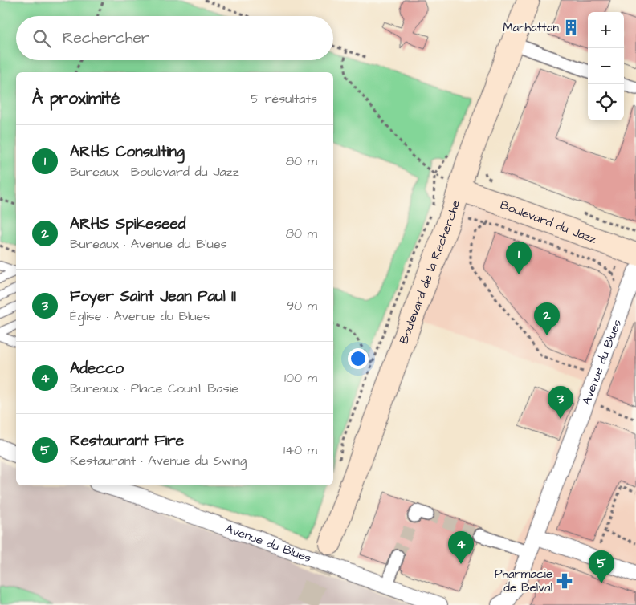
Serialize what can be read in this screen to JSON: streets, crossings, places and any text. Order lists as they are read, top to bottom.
{
  "streets": {
    "main road": ["Boulevard du Jazz", "Boulevard de la Recherche"],
    "street": ["Avenue du Blues"]
  },
  "crossings": [
    ["Boulevard du Jazz", "Boulevard de la Recherche"]
  ],
  "places": {
    "building": ["Manhattan"],
    "pharmacy": ["Pharmacie de Belval"]
  },
  "page": {
    "map_buttons": ["+", "−"],
    "search": "Rechercher",
    "heading": ["À proximité", "5 résultats"],
    "list": [
      {
        "mark": "1",
        "name": "ARHS Consulting",
        "note": "Bureaux · Boulevard du Jazz",
        "value": "80 m"
      },
      {
        "mark": "2",
        "name": "ARHS Spikeseed",
        "note": "Bureaux · Avenue du Blues",
        "value": "80 m"
      },
      {
        "mark": "3",
        "name": "Foyer Saint Jean Paul II",
        "note": "Église · Avenue du Blues",
        "value": "90 m"
      },
      {
        "mark": "4",
        "name": "Adecco",
        "note": "Bureaux · Place Count Basie",
        "value": "100 m"
      },
      {
        "mark": "5",
        "name": "Restaurant Fire",
        "note": "Restaurant · Avenue du Swing",
        "value": "140 m"
      }
    ],
    "pins": [
      "1",
      "2",
      "3",
      "4",
      "5"
    ]
  }
}
